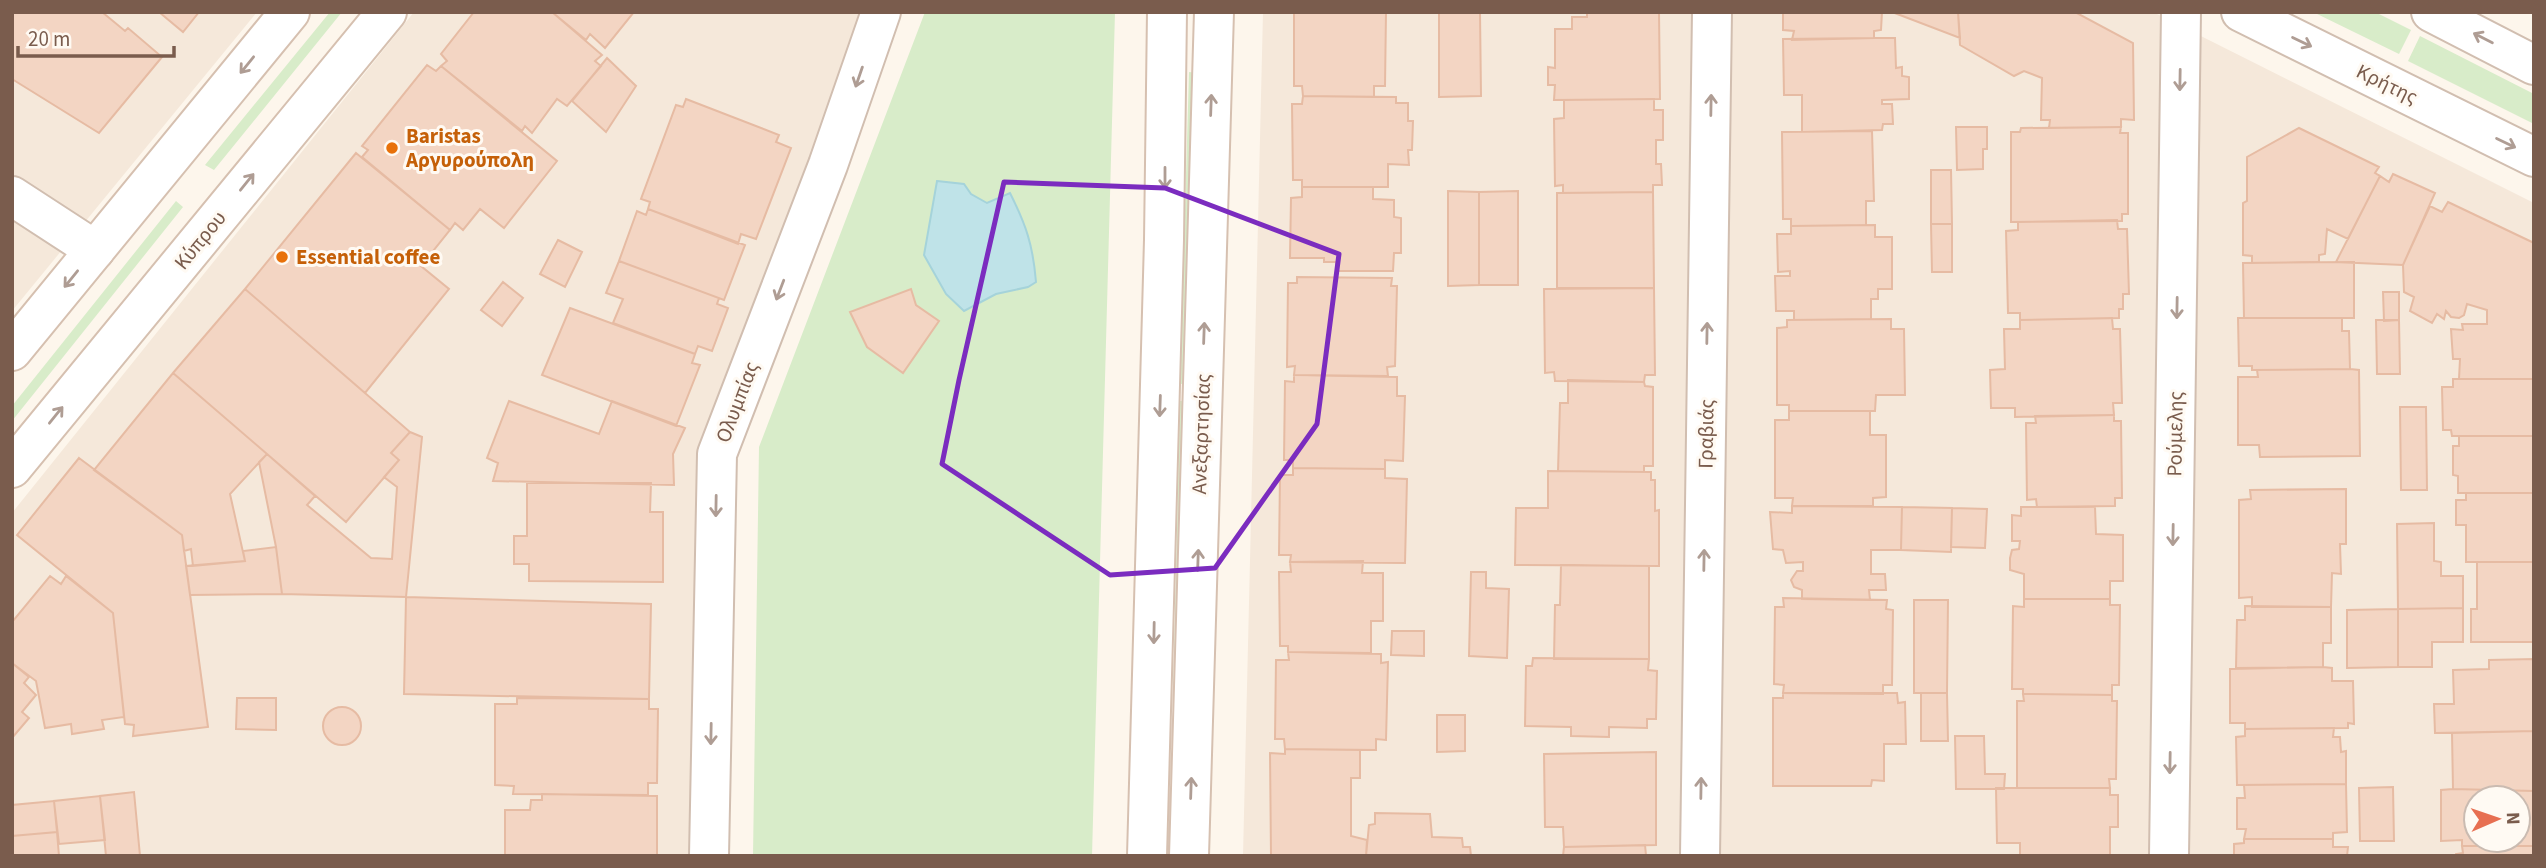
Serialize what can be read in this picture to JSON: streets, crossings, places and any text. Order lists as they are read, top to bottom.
{
  "streets": {
    "street": [
      "Κρήτης",
      "Κύπρου",
      "Ολυμπίας",
      "Ανεξαρτησίας",
      "Γραβιάς",
      "Ρούμελης"
    ]
  },
  "one_way": ["Ολυμπίας", "Γραβιάς", "Ρούμελης"],
  "places": ["Baristas Αργυρούπολη", "Essential coffee"],
  "scale_bar": "20 m",
  "north": "right"
}
